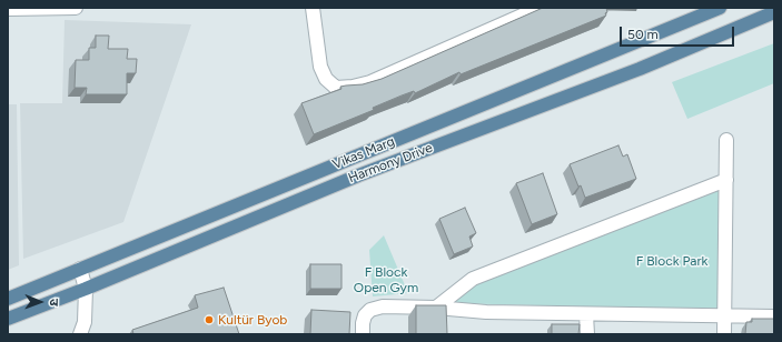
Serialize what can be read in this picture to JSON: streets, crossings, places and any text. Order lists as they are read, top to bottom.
{
  "streets": {
    "main road": ["Vikas Marg", "Harmony Drive"]
  },
  "parks": ["F Block Park", "F Block Open Gym"],
  "places": ["Kultür Byob"],
  "scale_bar": "50 m",
  "north": "right"
}
